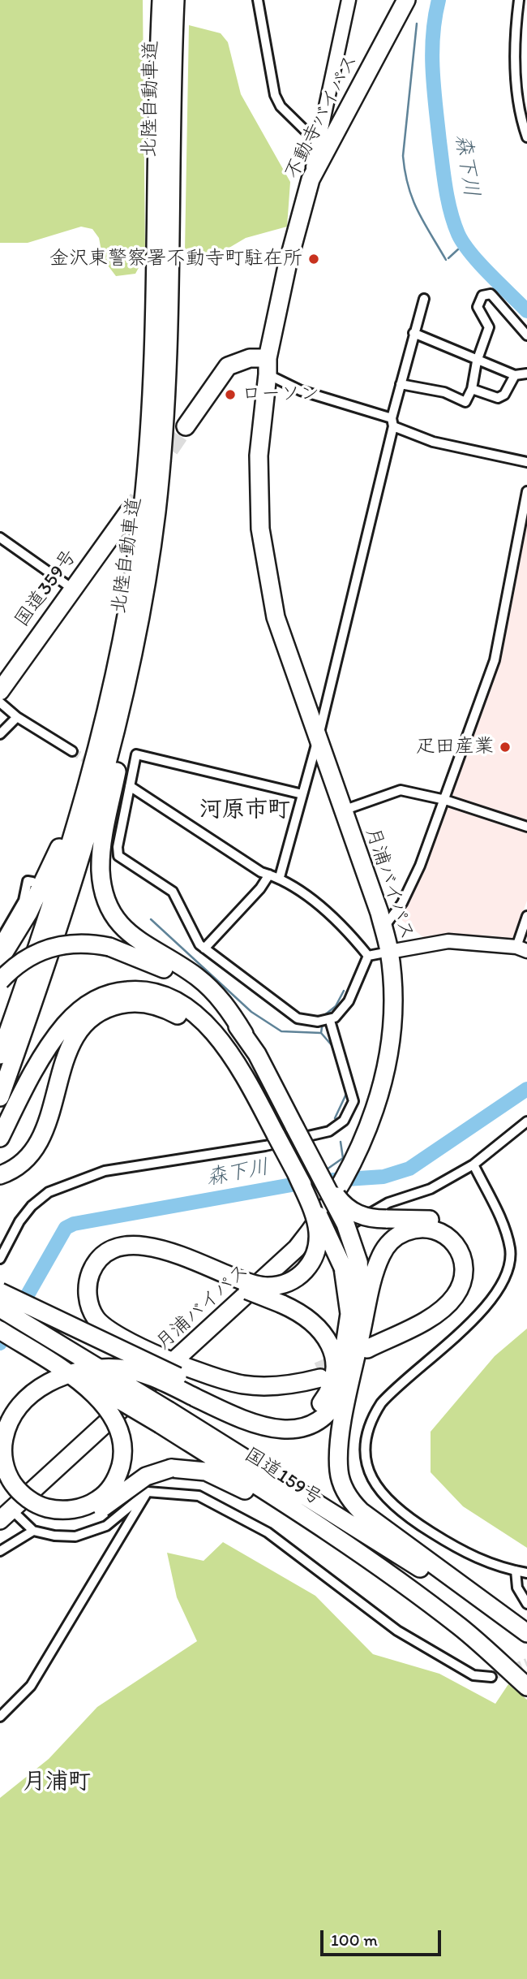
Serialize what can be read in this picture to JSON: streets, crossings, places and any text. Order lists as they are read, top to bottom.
{
  "streets": {
    "highway": [
      "北陸自動車道",
      "不動寺バイパス",
      "国道359号",
      "月浦バイパス",
      "国道159号"
    ]
  },
  "crossings": [
    ["不動寺バイパス", "月浦バイパス"]
  ],
  "districts": ["河原市町", "月浦町"],
  "water": ["森下川"],
  "places": ["金沢東警察署不動寺町駐在所", "ローソン", "疋田産業"],
  "scale_bar": "100 m"
}
